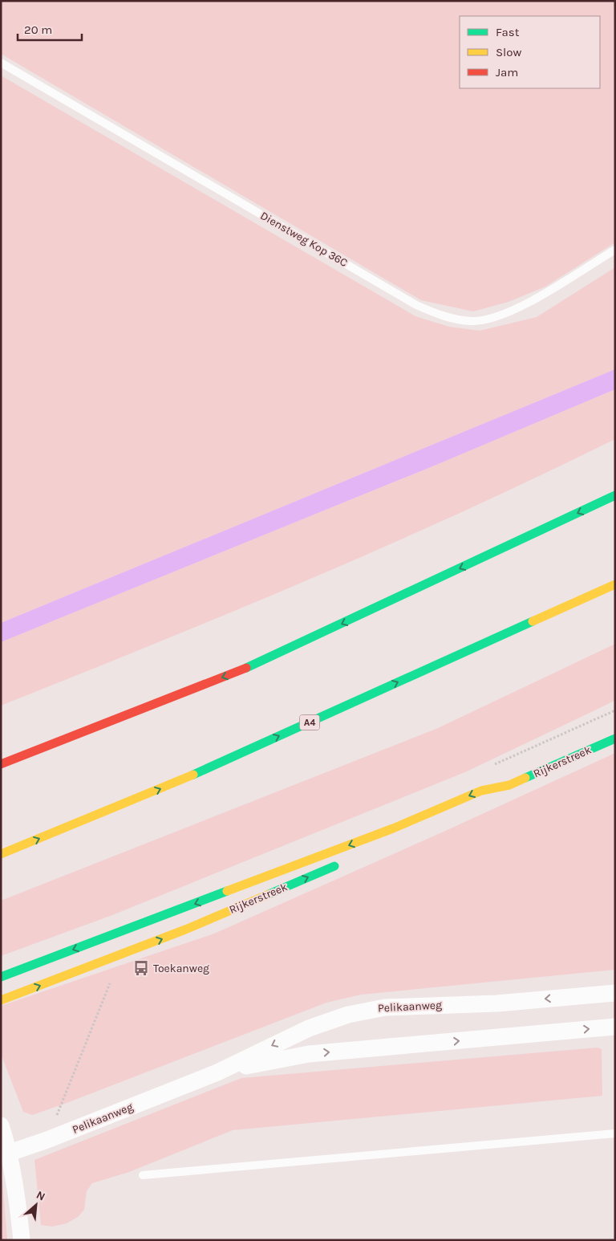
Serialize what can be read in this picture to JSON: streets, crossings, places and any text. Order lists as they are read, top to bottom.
{
  "streets": {
    "main road": ["A4", "Rijkerstreek"],
    "street": ["Pelikaanweg"],
    "lane": ["Dienstweg Kop 36C"]
  },
  "places": {
    "bus stop": ["Toekanweg"]
  },
  "legend": ["Fast", "Slow", "Jam"],
  "scale_bar": "20 m",
  "north": "top right"
}
